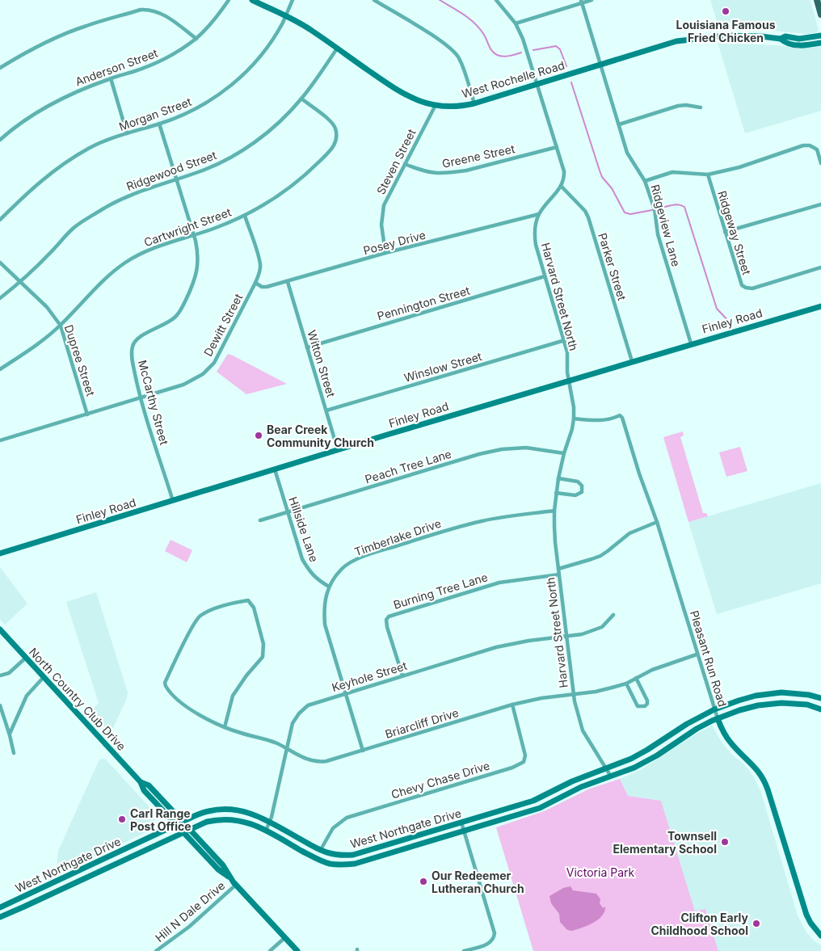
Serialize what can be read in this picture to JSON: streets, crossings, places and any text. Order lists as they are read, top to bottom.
{
  "streets": {
    "street": [
      "Anderson Street",
      "West Rochelle Road",
      "Morgan Street",
      "Greene Street",
      "Steven Street",
      "Ridgewood Street",
      "Ridgeview Lane",
      "Cartwright Street",
      "Ridgeway Street",
      "Posey Drive",
      "Parker Street",
      "Harvard Street North",
      "Pennington Street",
      "Finley Road",
      "Dewitt Street",
      "Dupree Street",
      "Witton Street",
      "Winslow Street",
      "McCarthy Street",
      "Peach Tree Lane",
      "Hillside Lane",
      "Timberlake Drive",
      "Burning Tree Lane",
      "Pleasant Run Road",
      "Keyhole Street",
      "North Country Club Drive",
      "Briarcliff Drive",
      "Chevy Chase Drive",
      "West Northgate Drive",
      "Hill N Dale Drive"
    ]
  },
  "crossings": [
    ["West Rochelle Road", "Morgan Street"],
    ["West Rochelle Road", "Steven Street"],
    ["West Rochelle Road", "Ridgewood Street"],
    ["West Rochelle Road", "Ridgeview Lane"],
    ["Morgan Street", "McCarthy Street"],
    ["Greene Street", "Steven Street"],
    ["Steven Street", "Posey Drive"],
    ["Ridgewood Street", "Cartwright Street"],
    ["Ridgewood Street", "Dupree Street"],
    ["Ridgewood Street", "McCarthy Street"],
    ["Ridgeview Lane", "Finley Road"],
    ["Cartwright Street", "Dewitt Street"],
    ["Cartwright Street", "Dupree Street"],
    ["Cartwright Street", "McCarthy Street"],
    ["Posey Drive", "Harvard Street North"],
    ["Posey Drive", "Dewitt Street"],
    ["Posey Drive", "Witton Street"],
    ["Parker Street", "Harvard Street North"],
    ["Parker Street", "Finley Road"],
    ["Harvard Street North", "Pennington Street"],
    ["Harvard Street North", "Finley Road"],
    ["Harvard Street North", "Winslow Street"],
    ["Harvard Street North", "Peach Tree Lane"],
    ["Harvard Street North", "Timberlake Drive"],
    ["Harvard Street North", "Burning Tree Lane"],
    ["Harvard Street North", "Pleasant Run Road"],
    ["Harvard Street North", "Keyhole Street"],
    ["Harvard Street North", "Briarcliff Drive"],
    ["Harvard Street North", "West Northgate Drive"],
    ["Pennington Street", "Witton Street"],
    ["Finley Road", "Witton Street"],
    ["Finley Road", "McCarthy Street"],
    ["Finley Road", "Hillside Lane"],
    ["Dewitt Street", "Dupree Street"],
    ["Dewitt Street", "McCarthy Street"],
    ["Witton Street", "Winslow Street"],
    ["Peach Tree Lane", "Hillside Lane"],
    ["Hillside Lane", "Timberlake Drive"],
    ["Timberlake Drive", "Keyhole Street"],
    ["Timberlake Drive", "Briarcliff Drive"],
    ["Burning Tree Lane", "Keyhole Street"],
    ["Pleasant Run Road", "Briarcliff Drive"],
    ["Pleasant Run Road", "West Northgate Drive"],
    ["Keyhole Street", "Briarcliff Drive"],
    ["Keyhole Street", "West Northgate Drive"],
    ["North Country Club Drive", "West Northgate Drive"],
    ["North Country Club Drive", "Hill N Dale Drive"],
    ["Briarcliff Drive", "Chevy Chase Drive"],
    ["Chevy Chase Drive", "West Northgate Drive"]
  ],
  "parks": ["Victoria Park"],
  "places": [
    "Louisiana Famous Fried Chicken",
    "Bear Creek Community Church",
    "Carl Range Post Office",
    "Townsell Elementary School",
    "Our Redeemer Lutheran Church",
    "Clifton Early Childhood School"
  ]
}
